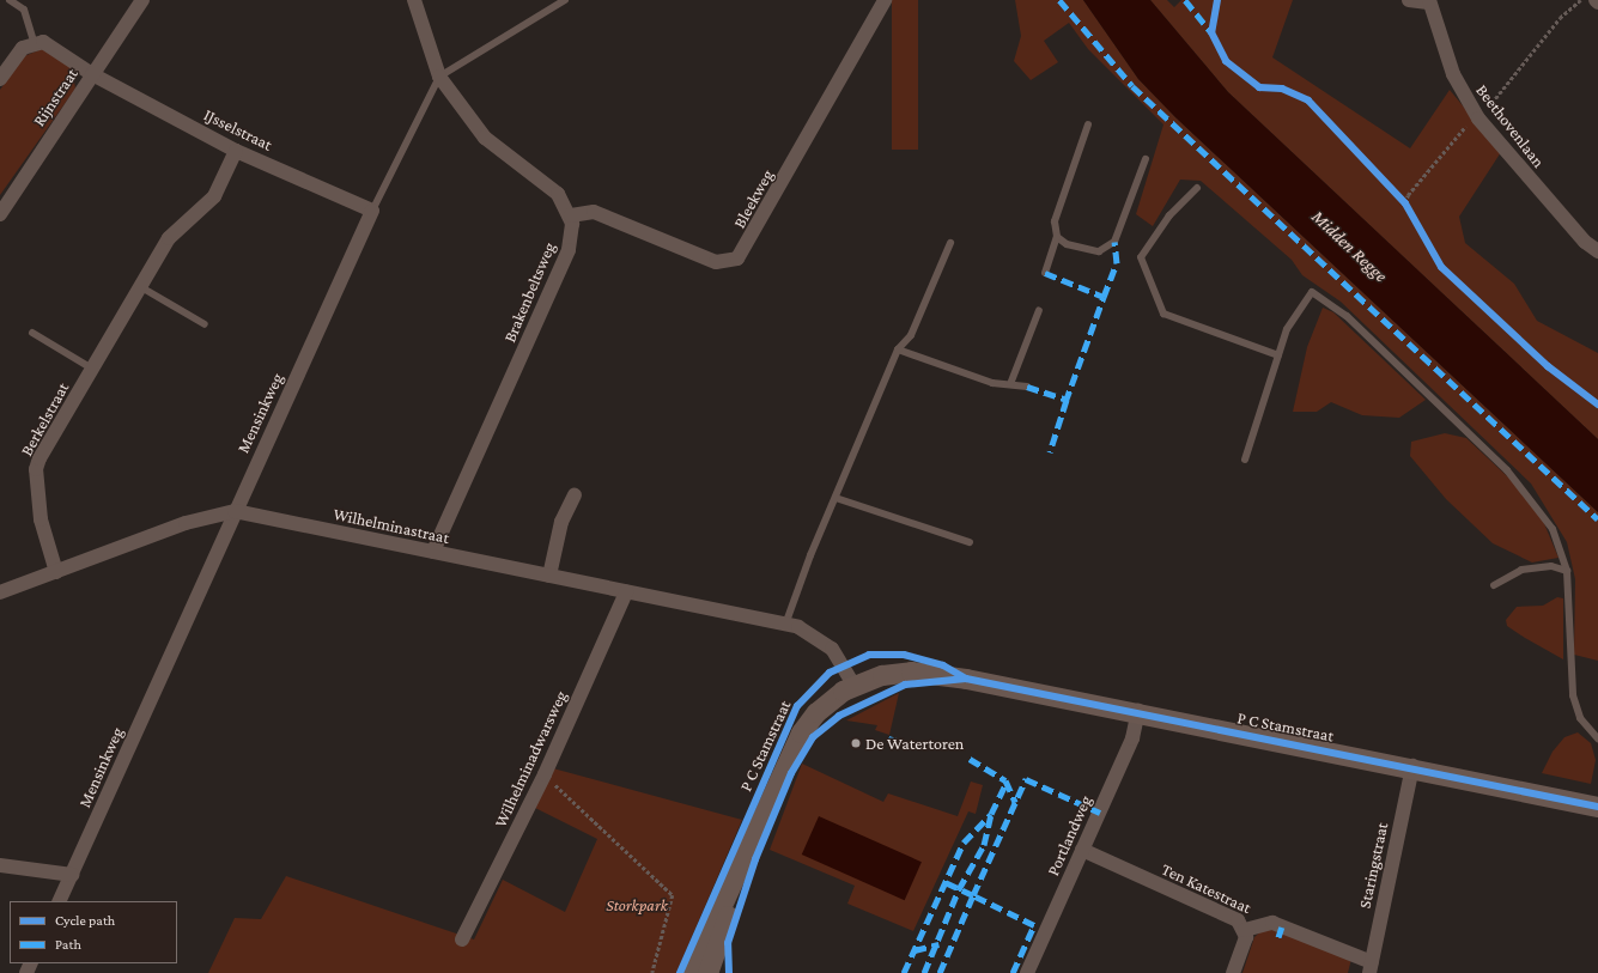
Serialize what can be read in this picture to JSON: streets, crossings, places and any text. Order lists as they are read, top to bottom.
{
  "streets": {
    "street": [
      "Rijnstraat",
      "Beethovenlaan",
      "IJsselstraat",
      "Bleekweg",
      "Brakenbeltsweg",
      "Mensinkweg",
      "Berkelstraat",
      "Wilhelminastraat",
      "P C Stamstraat",
      "Wilhelminadwarsweg",
      "Portlandweg",
      "Staringstraat",
      "Ten Katestraat"
    ]
  },
  "crossings": [
    ["Rijnstraat", "IJsselstraat"],
    ["IJsselstraat", "Mensinkweg"],
    ["IJsselstraat", "Berkelstraat"],
    ["Bleekweg", "Brakenbeltsweg"],
    ["Brakenbeltsweg", "Wilhelminastraat"],
    ["Mensinkweg", "Wilhelminastraat"],
    ["Berkelstraat", "Wilhelminastraat"],
    ["Wilhelminastraat", "P C Stamstraat"],
    ["Wilhelminastraat", "Wilhelminadwarsweg"],
    ["P C Stamstraat", "Portlandweg"],
    ["P C Stamstraat", "Staringstraat"],
    ["Portlandweg", "Ten Katestraat"],
    ["Staringstraat", "Ten Katestraat"]
  ],
  "water": ["Midden Regge"],
  "parks": ["Storkpark"],
  "places": ["De Watertoren"],
  "legend": ["Cycle path", "Path"]
}
